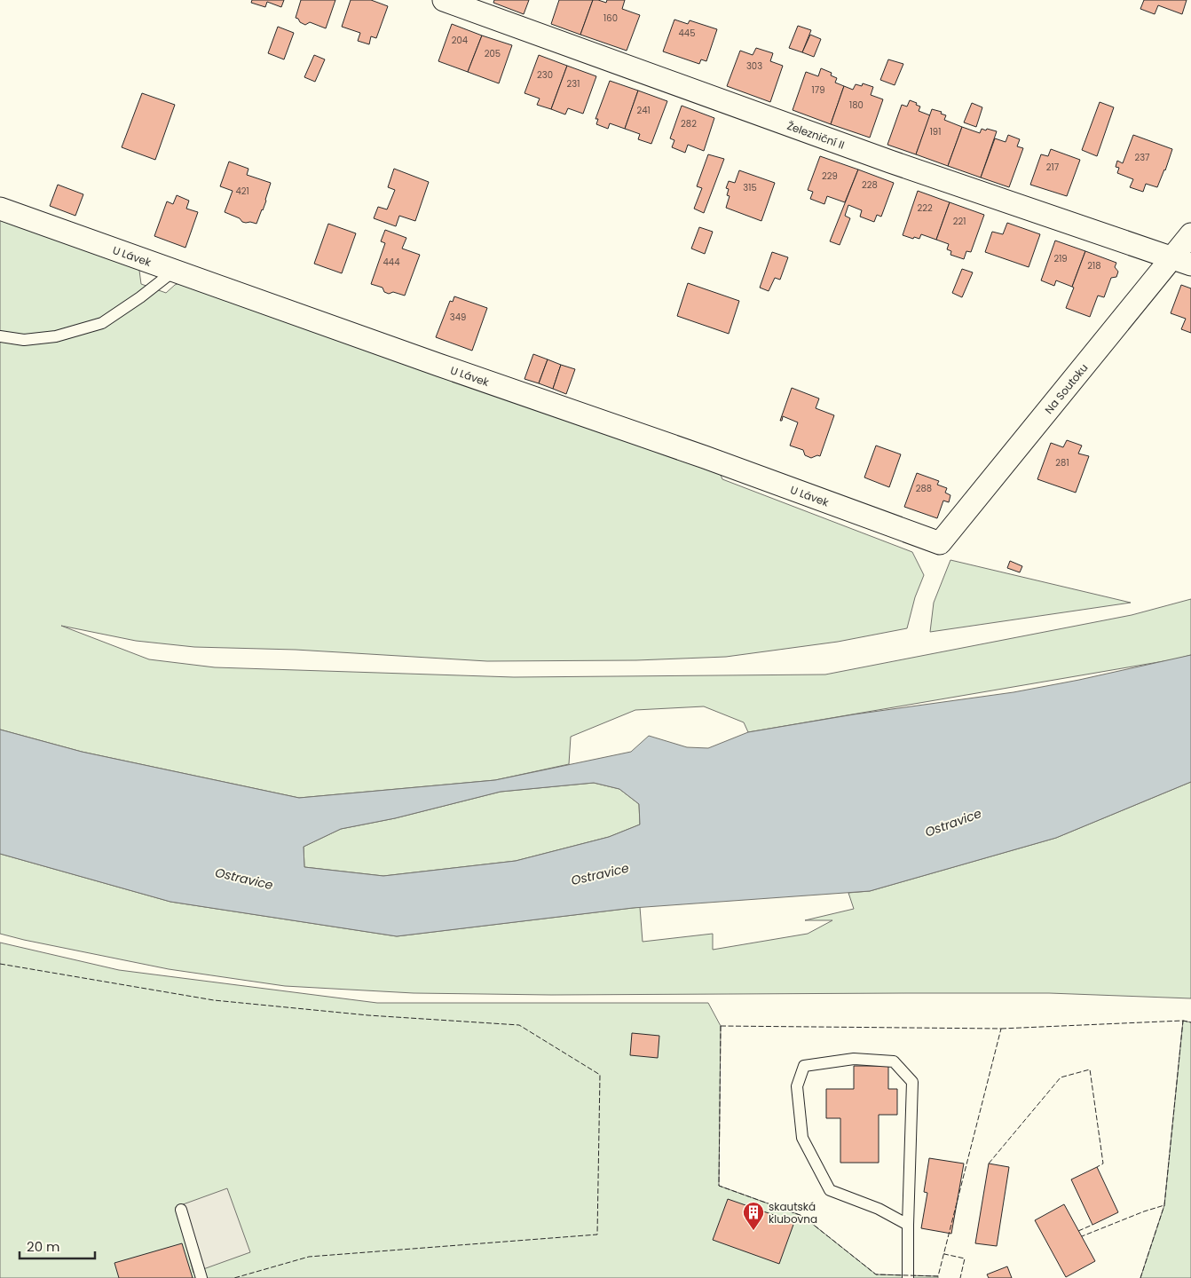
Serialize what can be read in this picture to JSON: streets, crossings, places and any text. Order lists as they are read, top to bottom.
{
  "streets": {
    "street": ["Železniční II", "U Lávek", "Na Soutoku"]
  },
  "crossings": [
    ["Železniční II", "Na Soutoku"],
    ["U Lávek", "Na Soutoku"]
  ],
  "water": ["Ostravice"],
  "places": {
    "building": ["skautská klubovna"]
  },
  "house_numbers": [
    "160",
    "445",
    "204",
    "205",
    "303",
    "230",
    "231",
    "179",
    "180",
    "241",
    "282",
    "191",
    "237",
    "217",
    "229",
    "228",
    "315",
    "421",
    "222",
    "221",
    "219",
    "444",
    "218",
    "349",
    "281",
    "288"
  ],
  "scale_bar": "20 m"
}
